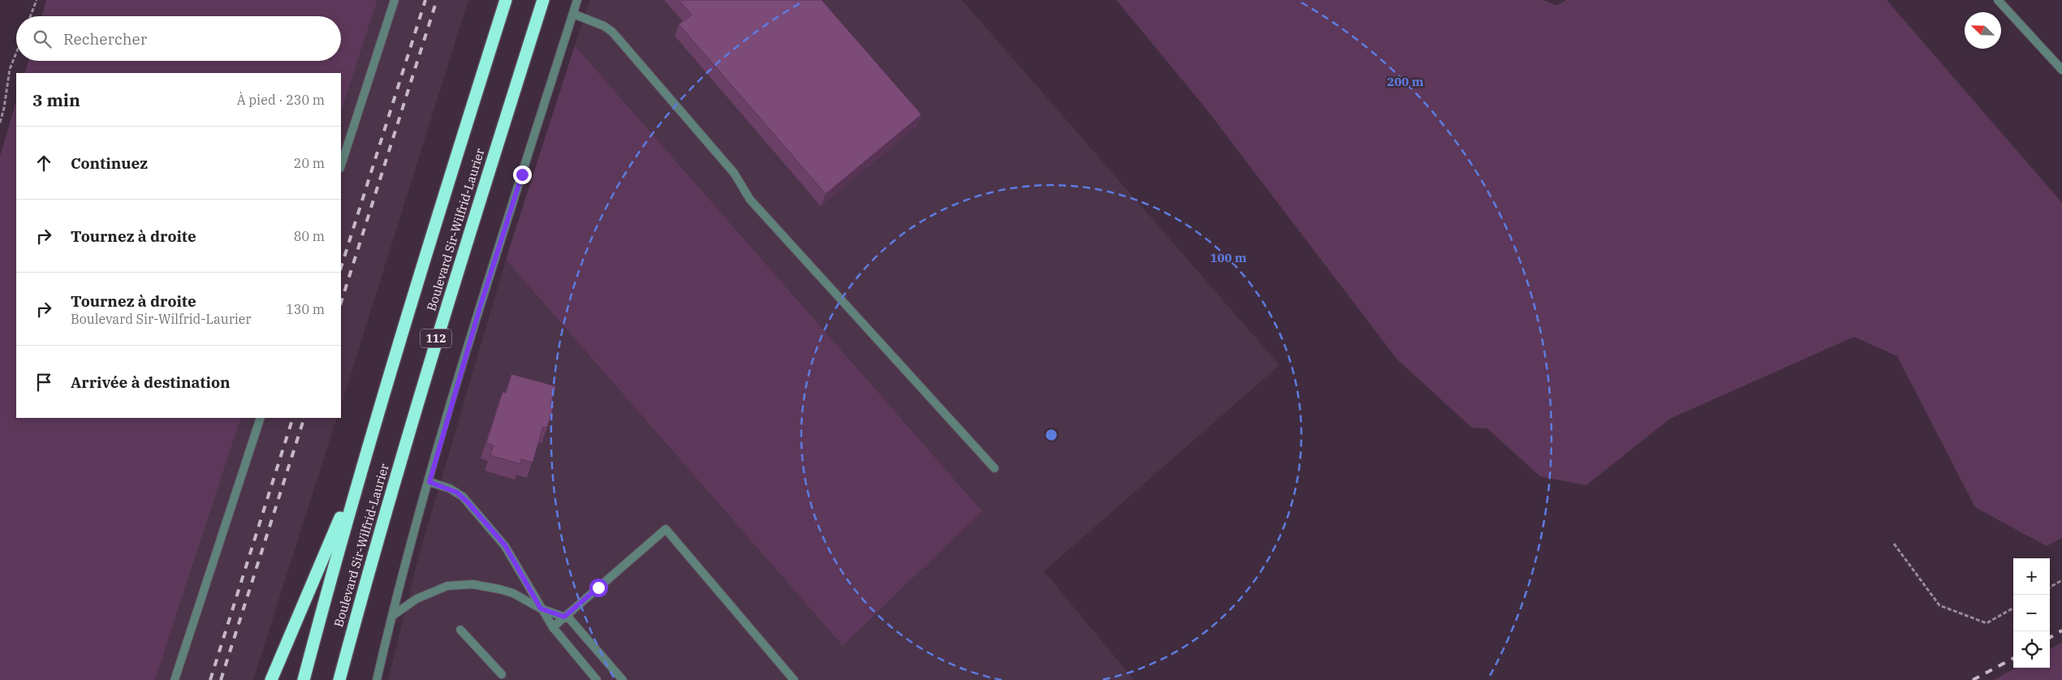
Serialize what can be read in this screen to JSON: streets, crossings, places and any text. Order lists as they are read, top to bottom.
{
  "streets": {
    "highway": ["Boulevard Sir-Wilfrid-Laurier", "112"]
  },
  "north": "top left",
  "page": {
    "search": "Rechercher",
    "heading": ["3 min", "À pied · 230 m"],
    "list": [
      ["Continuez", "20 m"],
      ["Tournez à droite", "80 m"],
      ["Tournez à droite", "Boulevard Sir-Wilfrid-Laurier", "130 m"],
      "Arrivée à destination"
    ],
    "map_buttons": ["+", "−"]
  },
  "rings": ["200 m", "100 m"]
}
